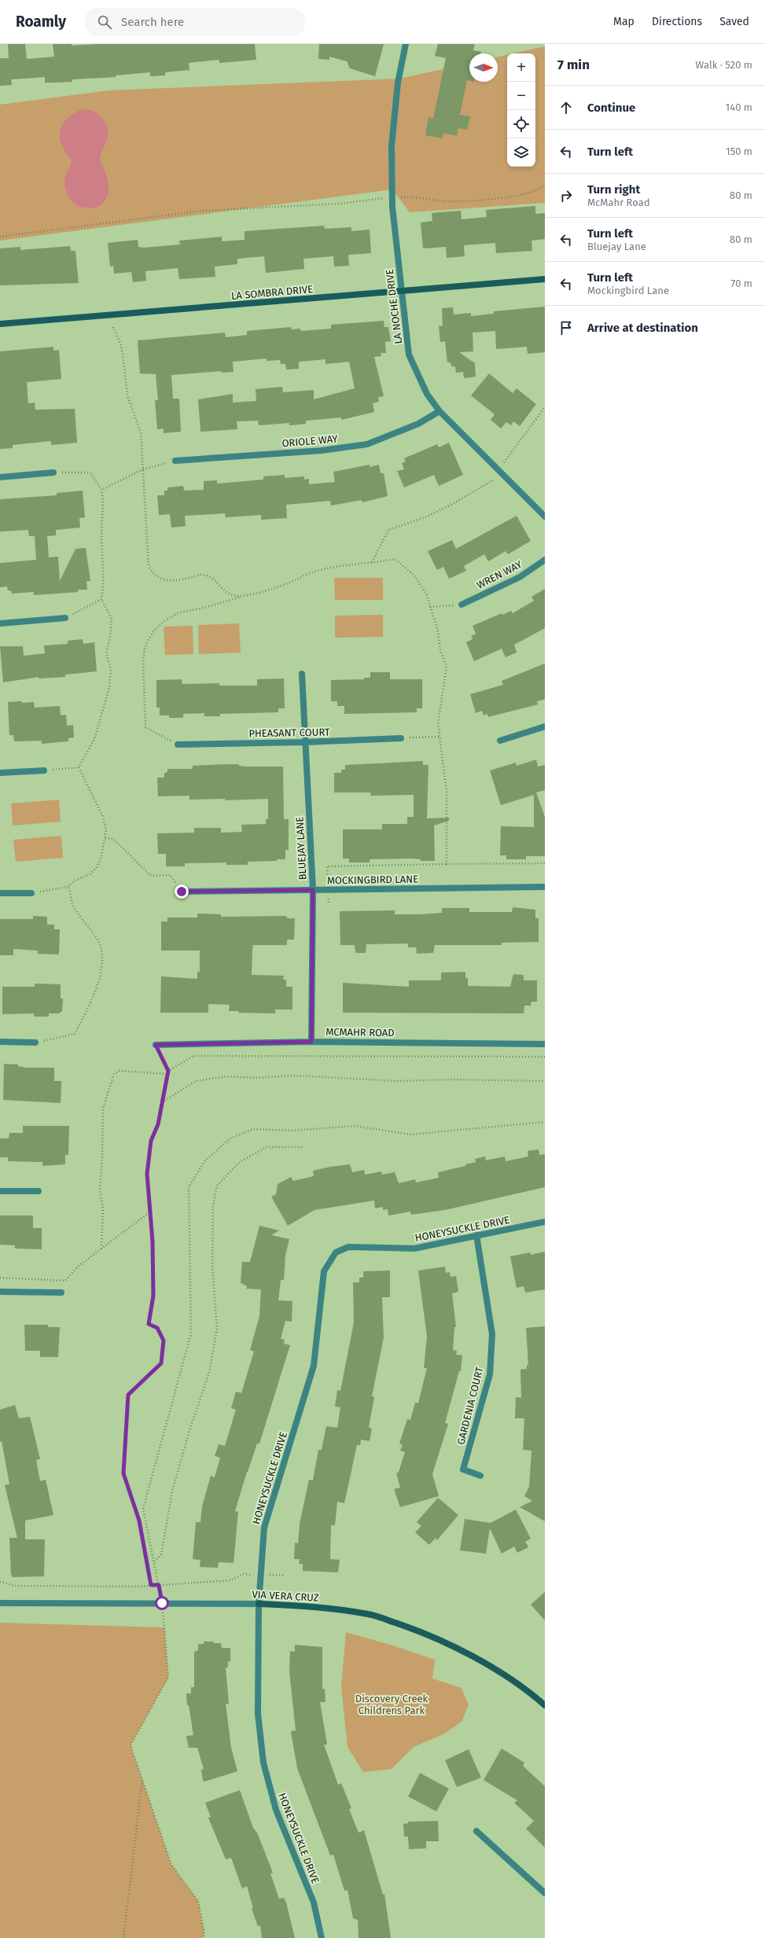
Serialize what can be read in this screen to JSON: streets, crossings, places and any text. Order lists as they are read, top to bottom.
{
  "streets": {
    "street": [
      "LA SOMBRA DRIVE",
      "LA NOCHE DRIVE",
      "ORIOLE WAY",
      "WREN WAY",
      "PHEASANT COURT",
      "BLUEJAY LANE",
      "MOCKINGBIRD LANE",
      "MCMAHR ROAD",
      "HONEYSUCKLE DRIVE",
      "GARDENIA COURT",
      "VIA VERA CRUZ"
    ]
  },
  "crossings": [
    ["LA SOMBRA DRIVE", "LA NOCHE DRIVE"],
    ["LA NOCHE DRIVE", "ORIOLE WAY"],
    ["PHEASANT COURT", "BLUEJAY LANE"],
    ["BLUEJAY LANE", "MOCKINGBIRD LANE"],
    ["BLUEJAY LANE", "MCMAHR ROAD"],
    ["HONEYSUCKLE DRIVE", "GARDENIA COURT"],
    ["HONEYSUCKLE DRIVE", "VIA VERA CRUZ"]
  ],
  "parks": ["Discovery Creek Childrens Park"],
  "north": "right",
  "page": {
    "header": "Roamly",
    "search": "Search here",
    "nav": ["Map", "Directions", "Saved"],
    "heading": ["7 min", "Walk · 520 m"],
    "map_buttons": ["+", "−"],
    "list": [
      ["Continue", "140 m"],
      ["Turn left", "150 m"],
      ["Turn right", "McMahr Road", "80 m"],
      ["Turn left", "Bluejay Lane", "80 m"],
      ["Turn left", "Mockingbird Lane", "70 m"],
      "Arrive at destination"
    ]
  }
}
